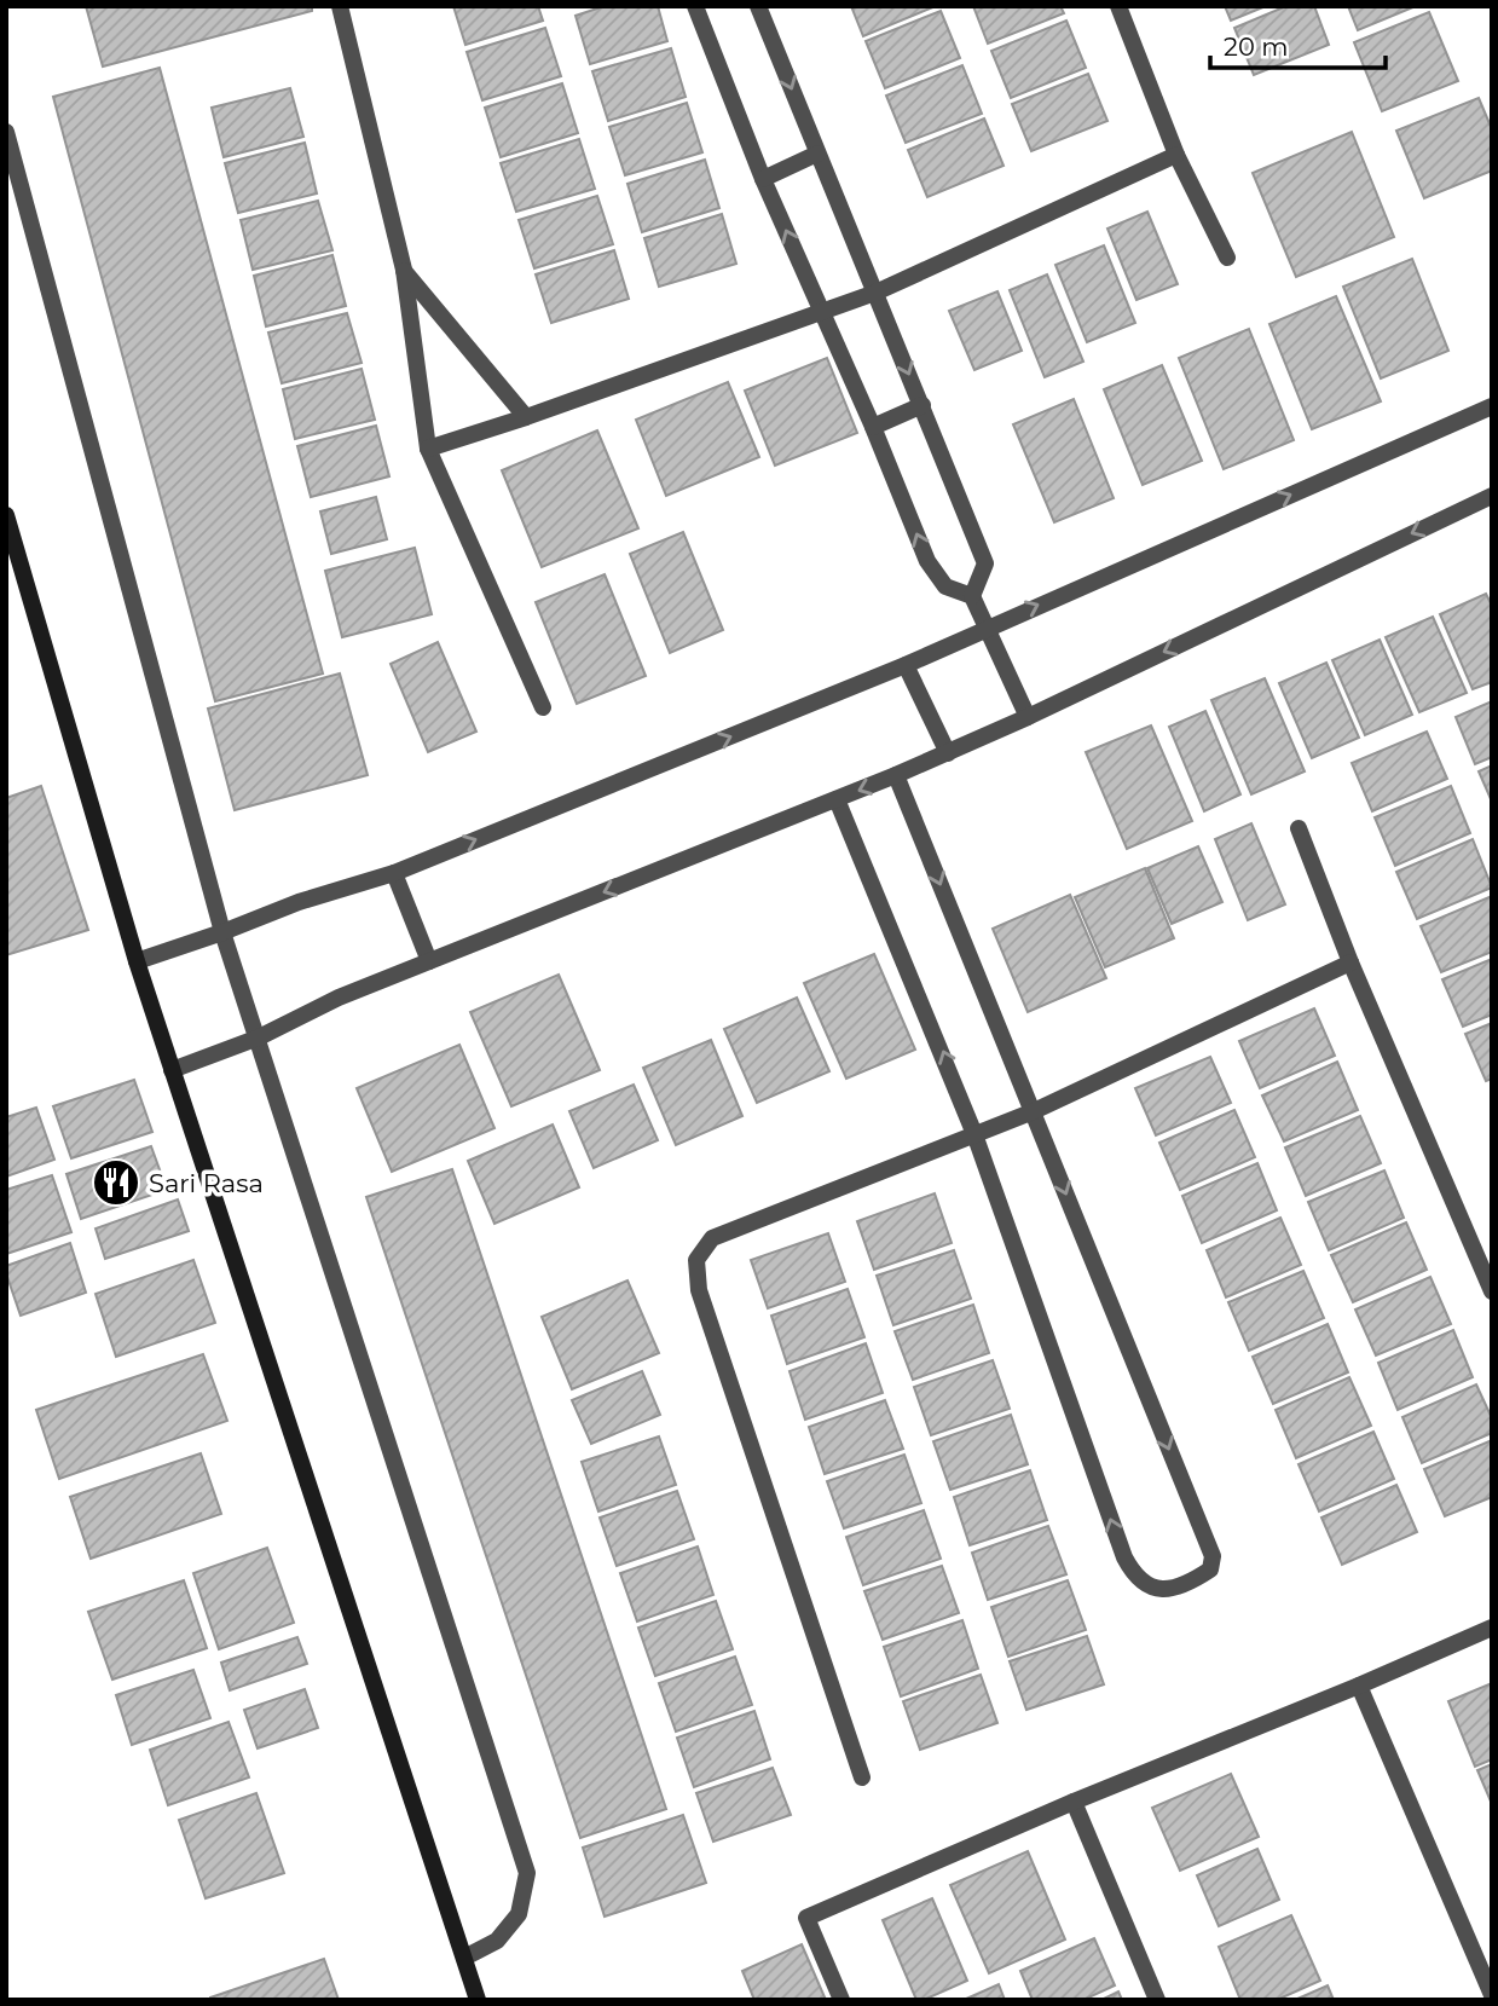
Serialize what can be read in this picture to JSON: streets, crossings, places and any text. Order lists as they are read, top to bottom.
{
  "places": {
    "restaurant": ["Sari Rasa"]
  },
  "scale_bar": "20 m"
}
